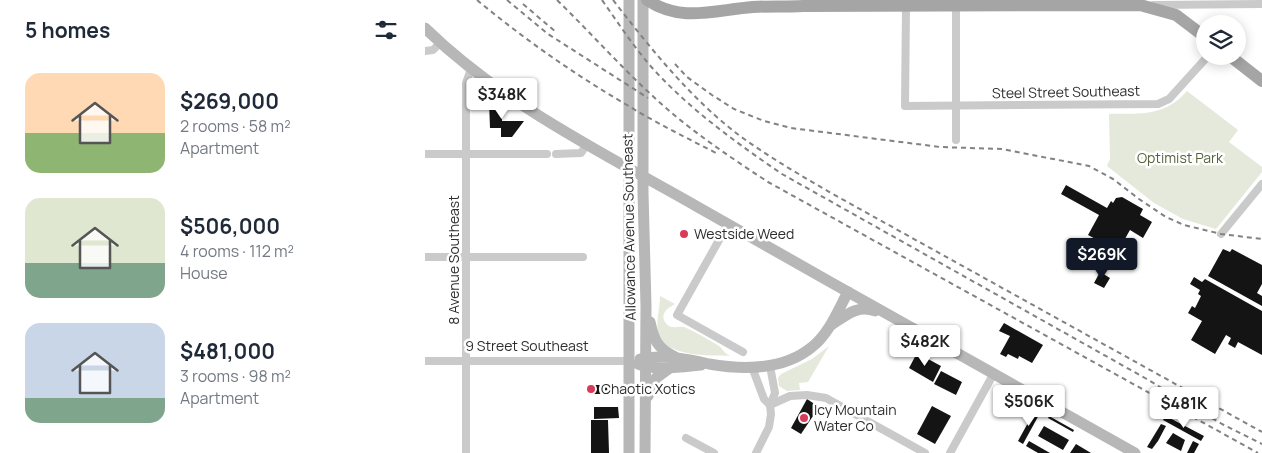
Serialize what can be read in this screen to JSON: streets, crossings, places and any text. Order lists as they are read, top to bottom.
{
  "streets": {
    "street": [
      "Steel Street Southeast",
      "Allowance Avenue Southeast",
      "8 Avenue Southeast",
      "9 Street Southeast"
    ]
  },
  "crossings": [
    ["Allowance Avenue Southeast", "9 Street Southeast"],
    ["8 Avenue Southeast", "9 Street Southeast"]
  ],
  "parks": ["Optimist Park"],
  "places": ["Westside Weed", "Chaotic Xotics", "Icy Mountain Water Co"],
  "page": {
    "heading": "5 homes",
    "list": [
      {
        "name": "$269,000",
        "note": "2 rooms · 58 m² · Apartment"
      },
      {
        "name": "$506,000",
        "note": "4 rooms · 112 m² · House"
      },
      {
        "name": "$481,000",
        "note": "3 rooms · 98 m² · Apartment"
      }
    ],
    "price": [
      "$348K",
      "$269K",
      "$482K",
      "$506K",
      "$481K"
    ]
  }
}
